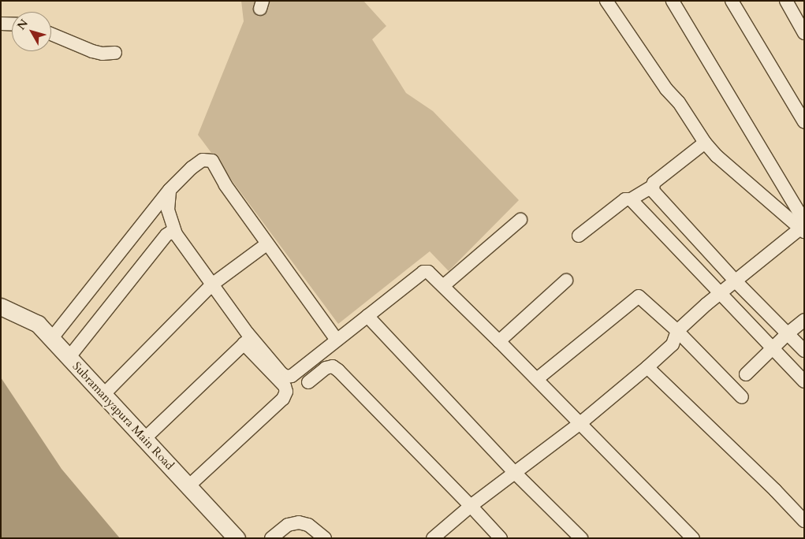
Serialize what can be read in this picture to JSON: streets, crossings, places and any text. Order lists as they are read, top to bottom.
{
  "streets": {
    "street": ["Subramanyapura Main Road"]
  },
  "north": "top left"
}
